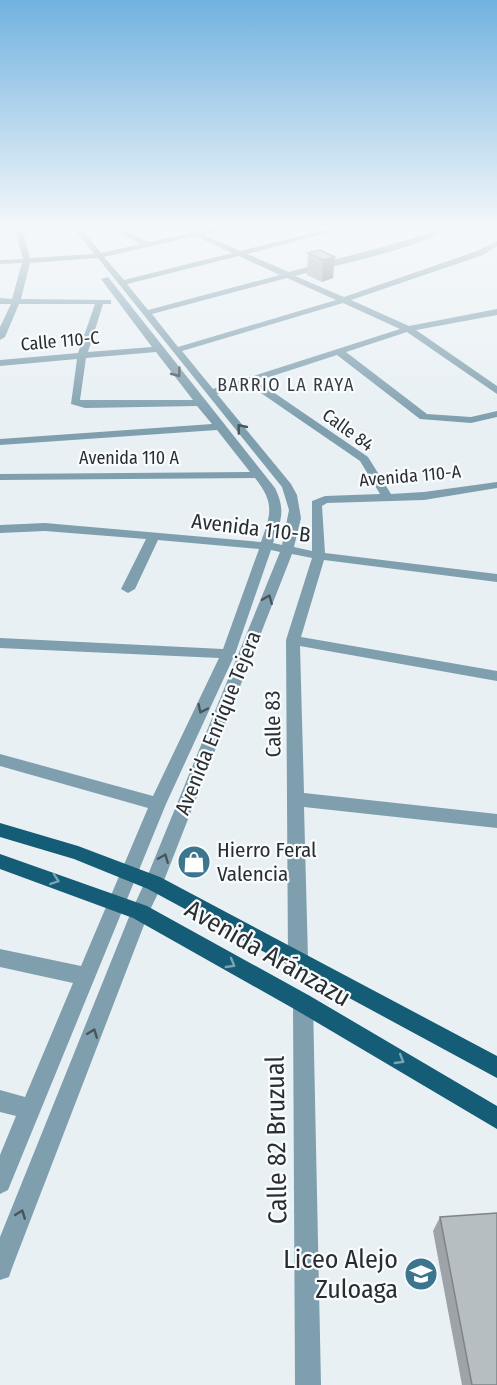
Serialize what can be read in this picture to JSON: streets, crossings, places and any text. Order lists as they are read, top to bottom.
{
  "streets": {
    "main road": ["Avenida Aránzazu"],
    "street": [
      "Calle 110-C",
      "Calle 84",
      "Avenida 110 A",
      "Avenida 110-A",
      "Avenida 110-B",
      "Avenida Enrique Tejera",
      "Calle 83",
      "Calle 82 Bruzual"
    ]
  },
  "crossings": [
    ["Calle 110-C", "Avenida Enrique Tejera"],
    ["Calle 84", "Avenida 110-A"],
    ["Avenida 110 A", "Avenida Enrique Tejera"],
    ["Avenida 110-A", "Calle 83"],
    ["Avenida 110-B", "Avenida Enrique Tejera"],
    ["Avenida 110-B", "Calle 83"],
    ["Avenida Enrique Tejera", "Avenida Aránzazu"],
    ["Calle 83", "Avenida Aránzazu"],
    ["Avenida Aránzazu", "Calle 82 Bruzual"]
  ],
  "districts": ["BARRIO LA RAYA"],
  "places": {
    "shop": ["Hierro Feral Valencia"],
    "school or university": ["Liceo Alejo Zuloaga"]
  }
}
